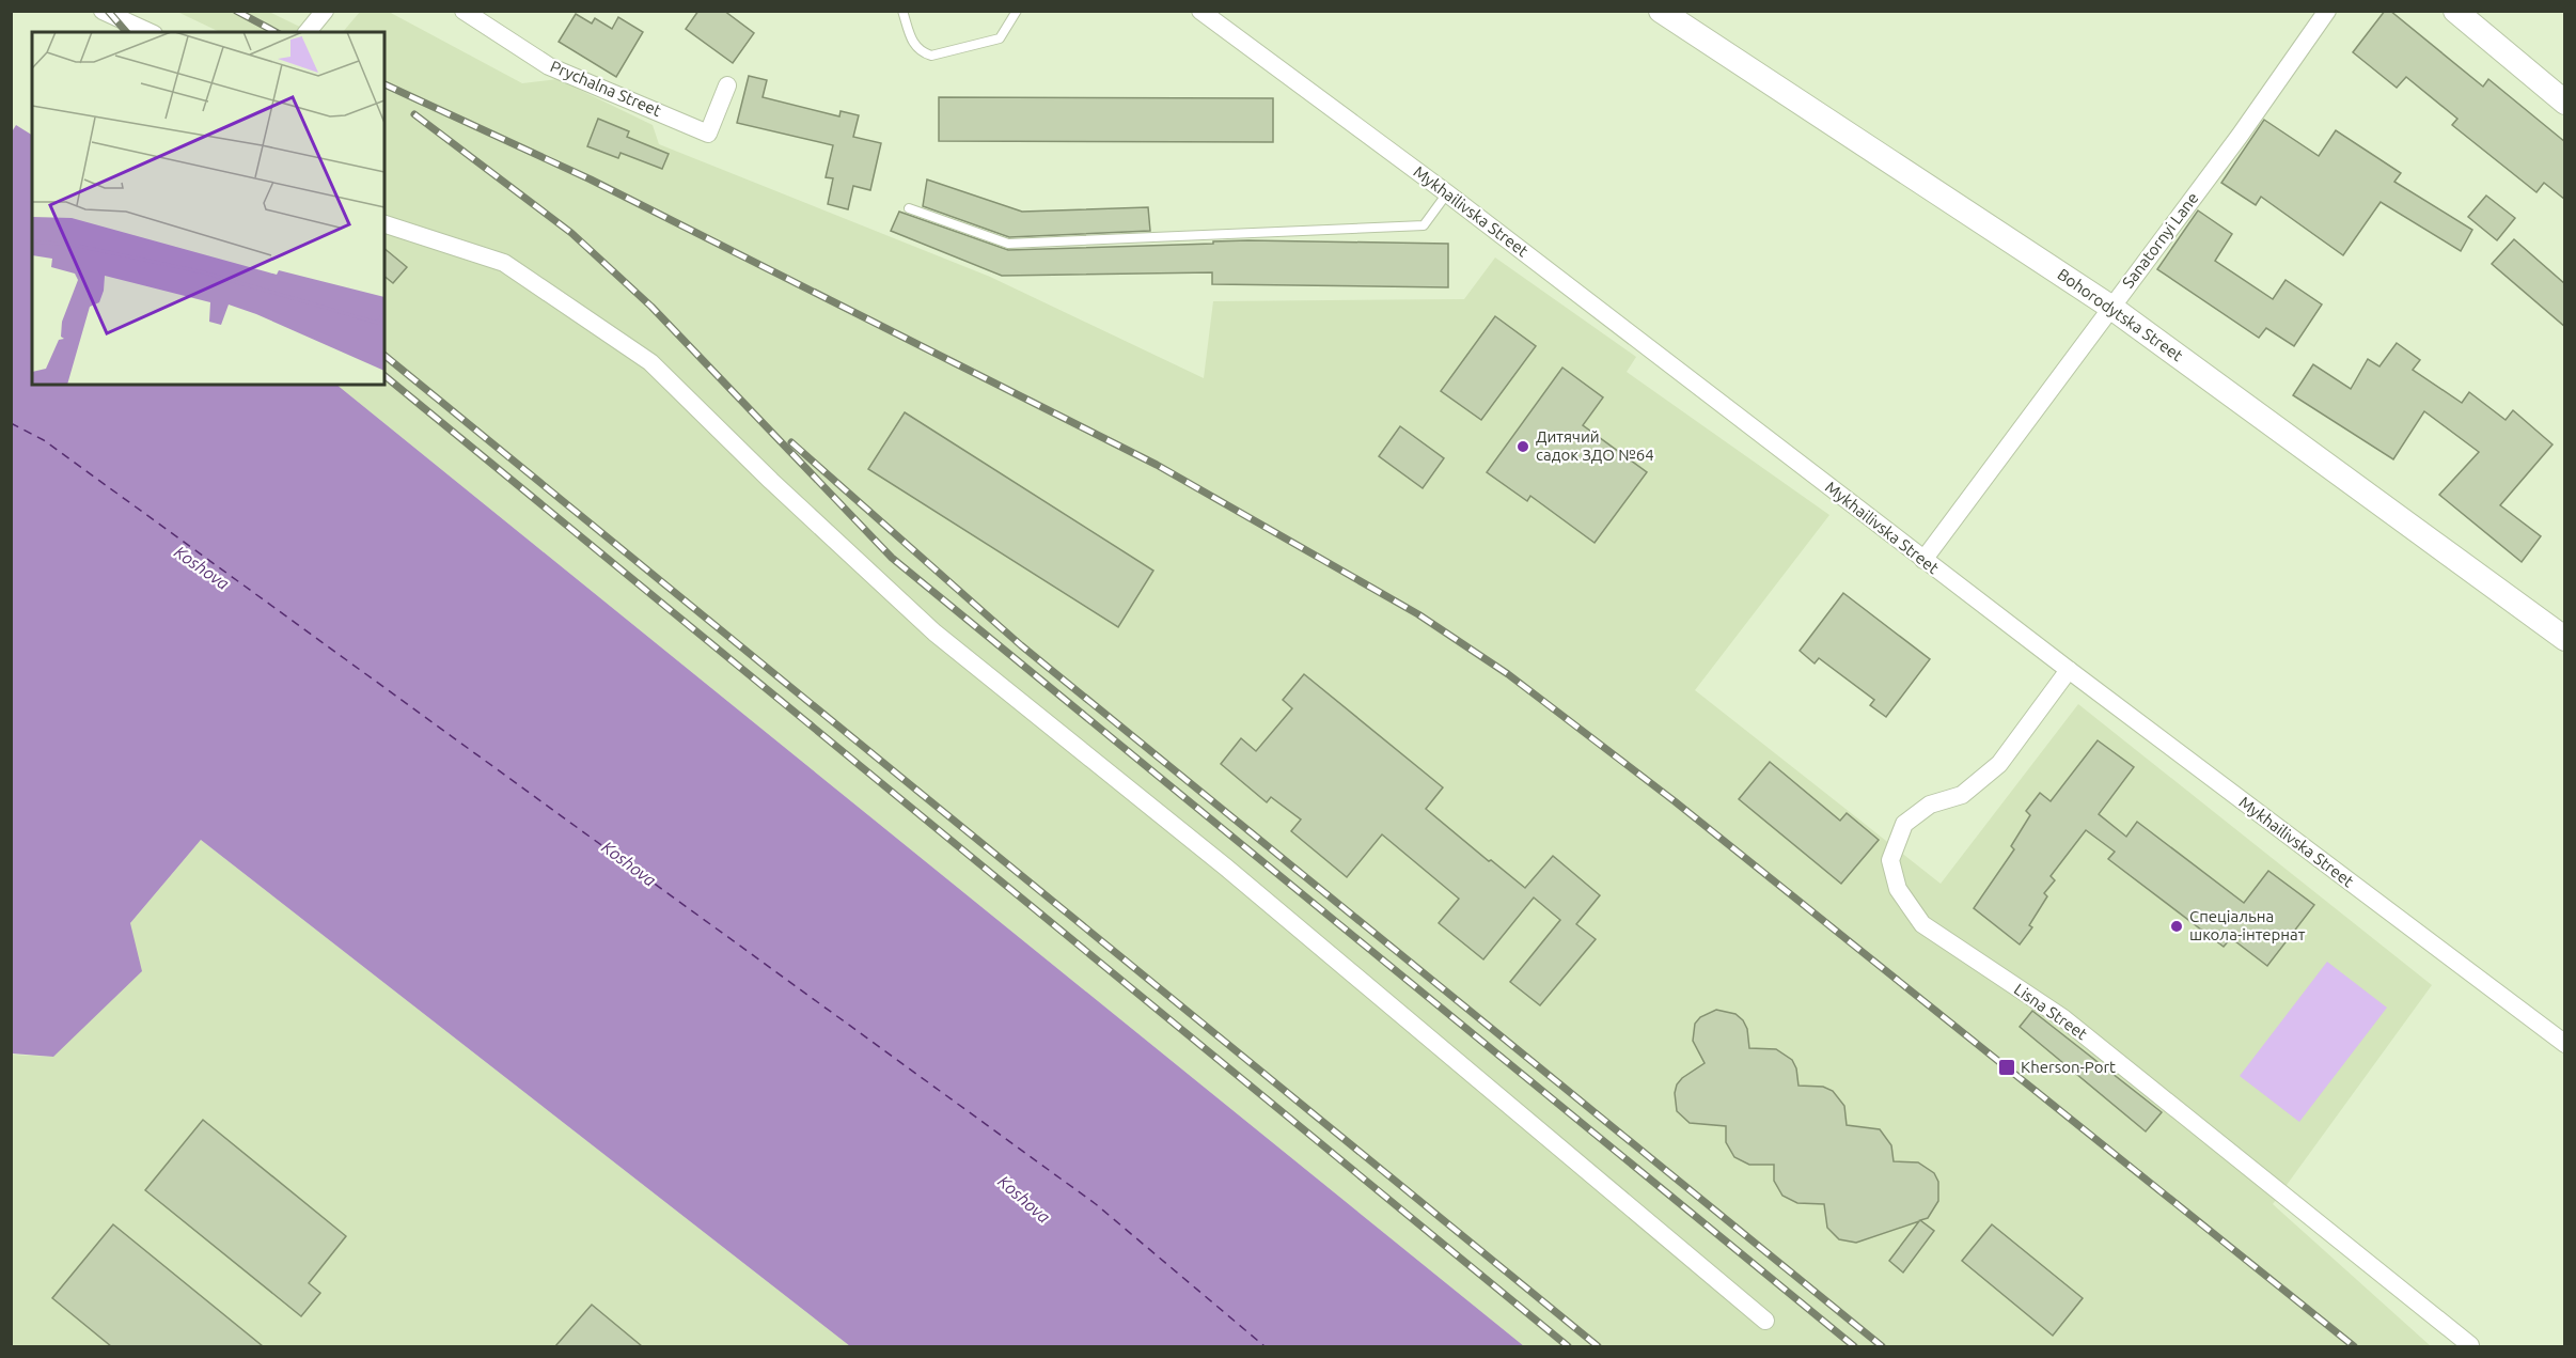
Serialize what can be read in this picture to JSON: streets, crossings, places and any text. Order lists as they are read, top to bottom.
{
  "streets": {
    "street": [
      "Prychalna Street",
      "Mykhailivska Street",
      "Sanatornyi Lane",
      "Bohorodytska Street",
      "Lisna Street"
    ]
  },
  "crossings": [
    ["Mykhailivska Street", "Sanatornyi Lane"],
    ["Mykhailivska Street", "Lisna Street"],
    ["Sanatornyi Lane", "Bohorodytska Street"]
  ],
  "water": ["Koshova"],
  "places": {
    "other": ["Дитячий садок ЗДО №64", "Спеціальна школа-інтернат"],
    "transit": ["Kherson-Port"]
  }
}
